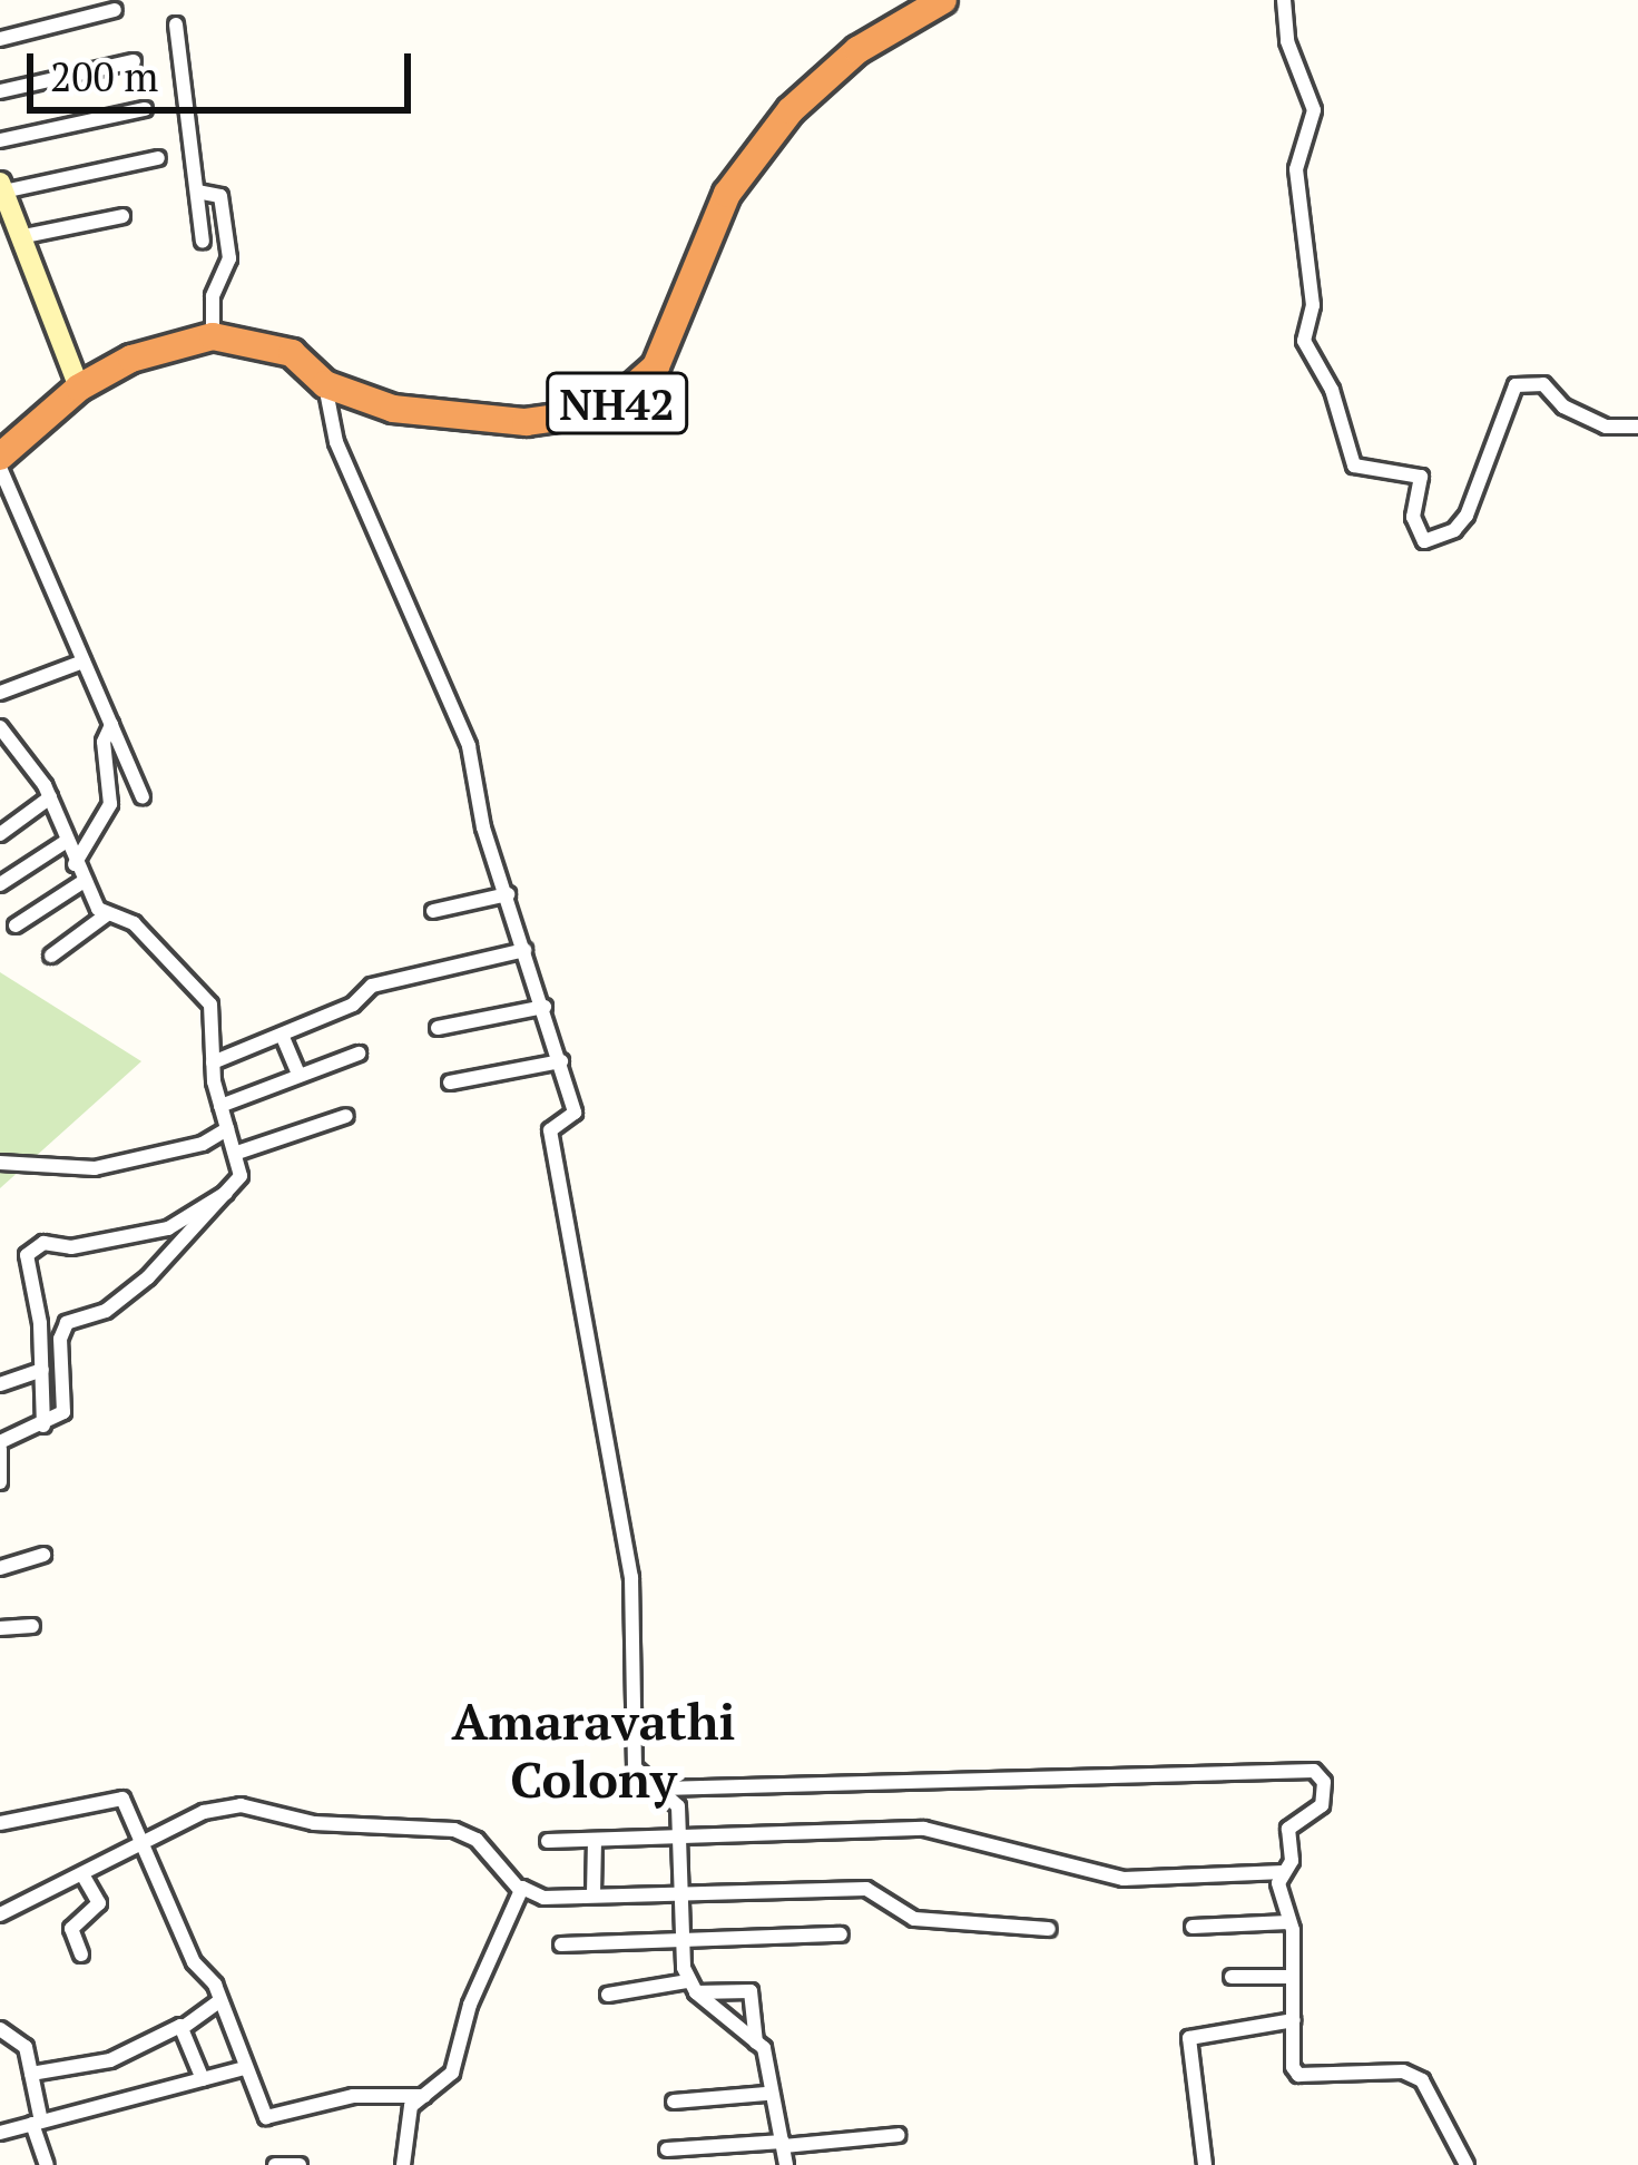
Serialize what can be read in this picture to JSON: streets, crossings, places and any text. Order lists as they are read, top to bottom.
{
  "streets": {
    "highway": ["NH42"]
  },
  "districts": ["Amaravathi Colony"],
  "scale_bar": "200 m"
}
